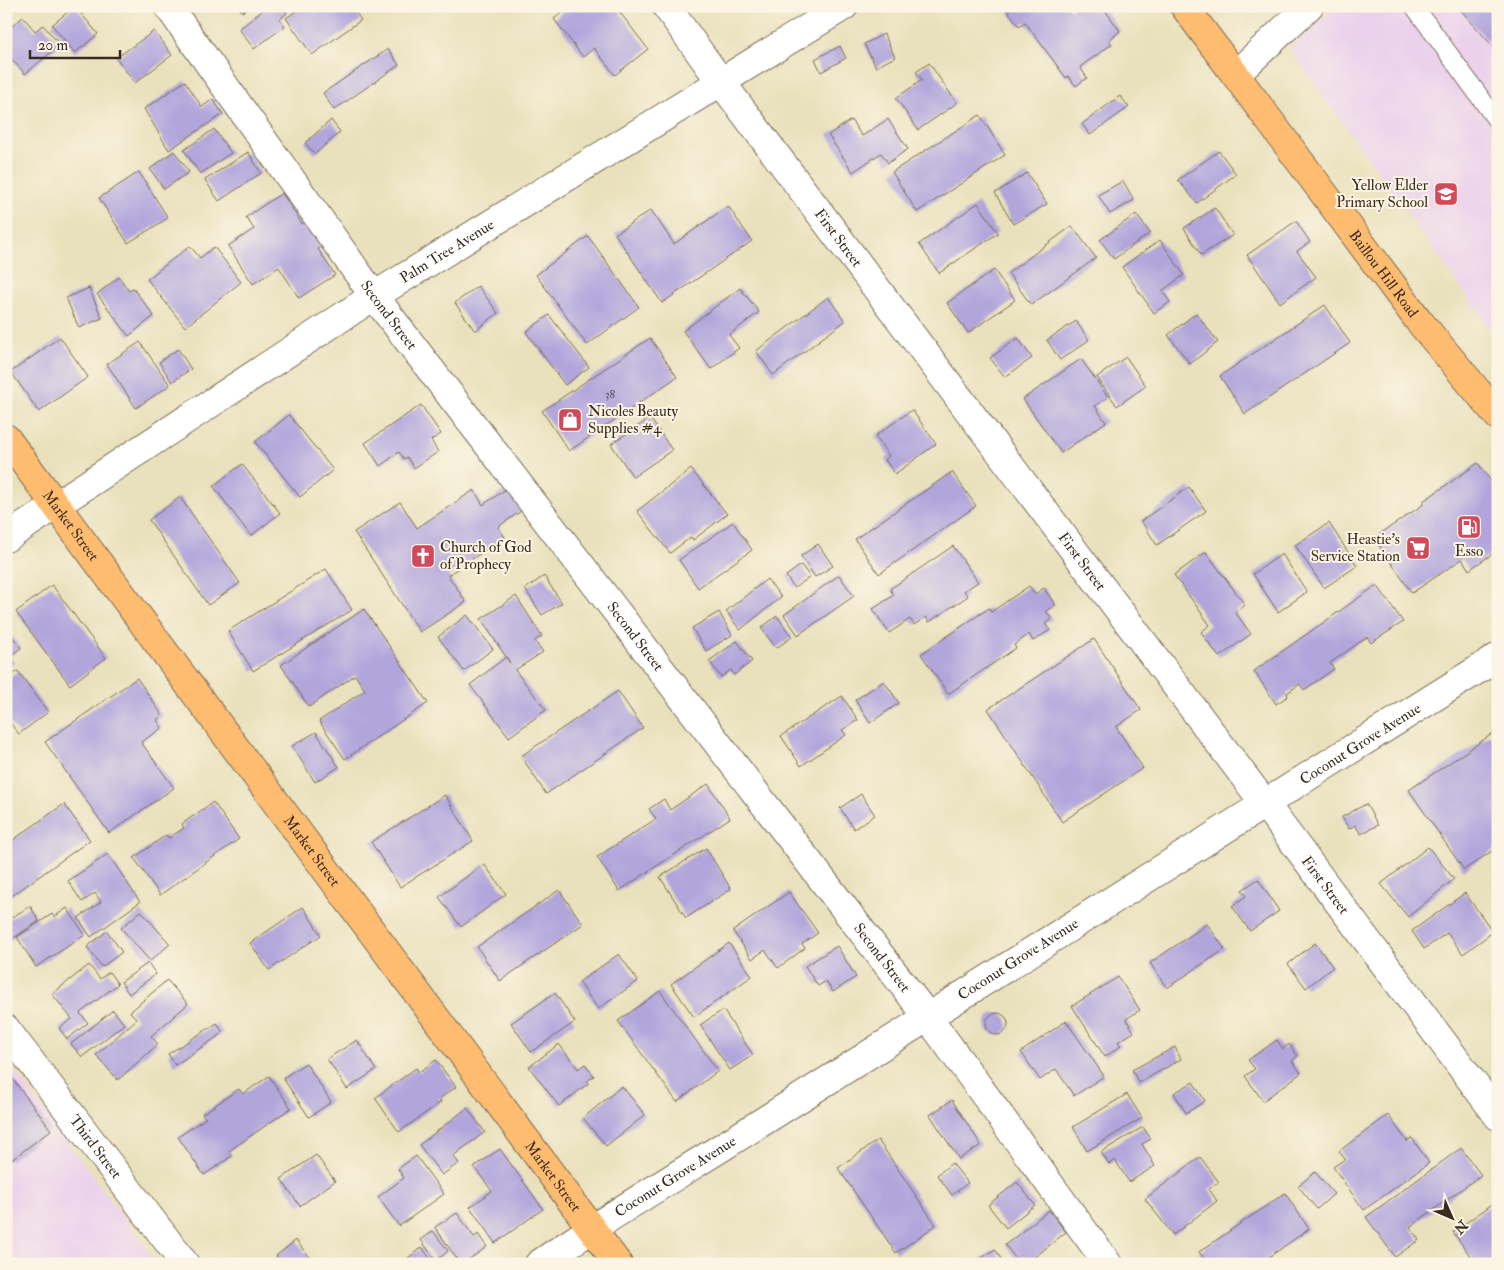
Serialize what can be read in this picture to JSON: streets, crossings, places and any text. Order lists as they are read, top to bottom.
{
  "streets": {
    "main road": ["Baillou Hill Road", "Market Street"],
    "street": [
      "First Street",
      "Palm Tree Avenue",
      "Second Street",
      "Coconut Grove Avenue",
      "Third Street"
    ]
  },
  "crossings": [
    ["First Street", "Palm Tree Avenue"],
    ["First Street", "Coconut Grove Avenue"],
    ["Palm Tree Avenue", "Second Street"],
    ["Palm Tree Avenue", "Market Street"],
    ["Second Street", "Coconut Grove Avenue"],
    ["Market Street", "Coconut Grove Avenue"]
  ],
  "places": {
    "school or university": ["Yellow Elder Primary School"],
    "shop": ["Nicoles Beauty Supplies #4"],
    "fuel station": ["Esso"],
    "supermarket": ["Heastie's Service Station"],
    "church": ["Church of God of Prophecy"]
  },
  "house_numbers": ["38"],
  "scale_bar": "20 m",
  "north": "bottom right"
}
